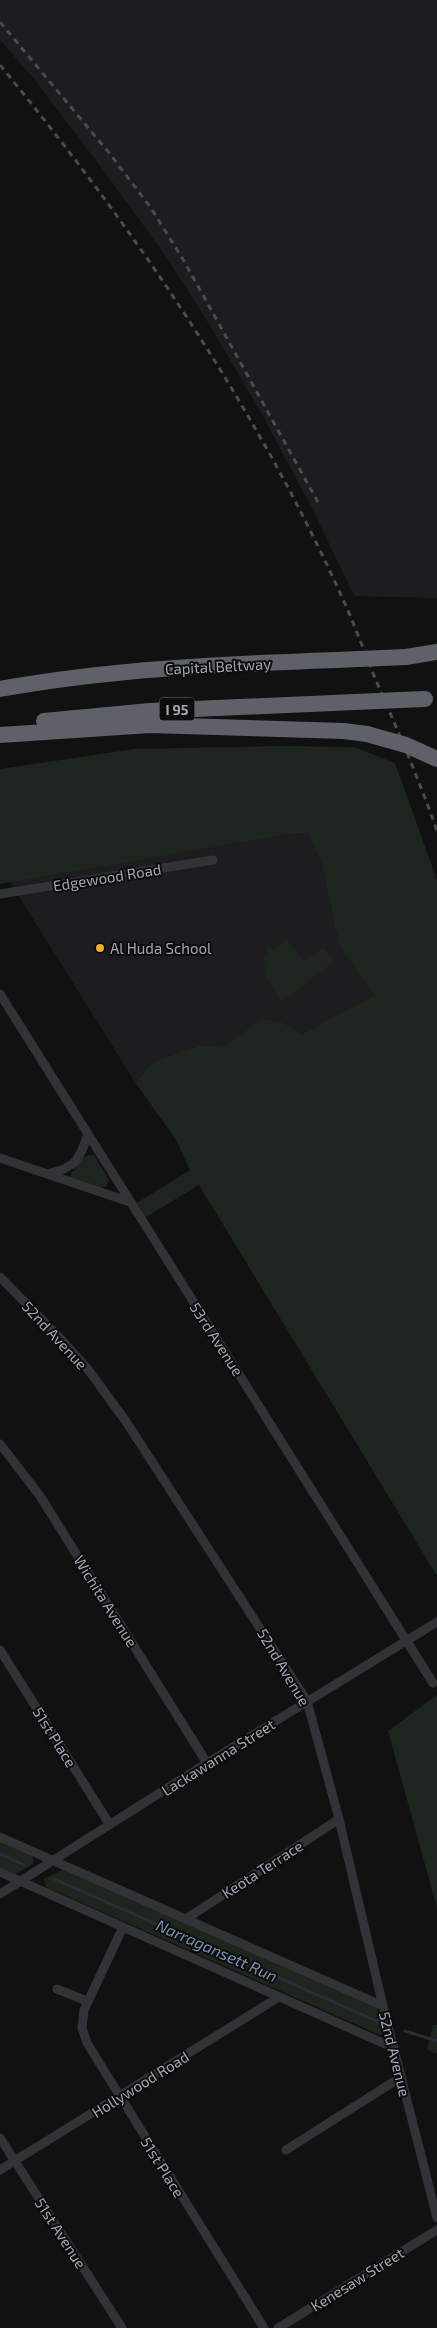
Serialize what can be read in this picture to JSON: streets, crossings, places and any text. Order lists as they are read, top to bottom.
{
  "streets": {
    "highway": ["Capital Beltway", "I 95"],
    "street": [
      "Edgewood Road",
      "52nd Avenue",
      "53rd Avenue",
      "Wichita Avenue",
      "51st Place",
      "Lackawanna Street",
      "Keota Terrace",
      "Hollywood Road",
      "51st Avenue",
      "Kenesaw Street"
    ]
  },
  "crossings": [
    ["52nd Avenue", "Lackawanna Street"],
    ["52nd Avenue", "Keota Terrace"],
    ["53rd Avenue", "Lackawanna Street"],
    ["Wichita Avenue", "Lackawanna Street"],
    ["51st Place", "Lackawanna Street"],
    ["51st Place", "Hollywood Road"],
    ["Hollywood Road", "51st Avenue"]
  ],
  "water": ["Narragansett Run"],
  "places": ["Al Huda School"]
}
